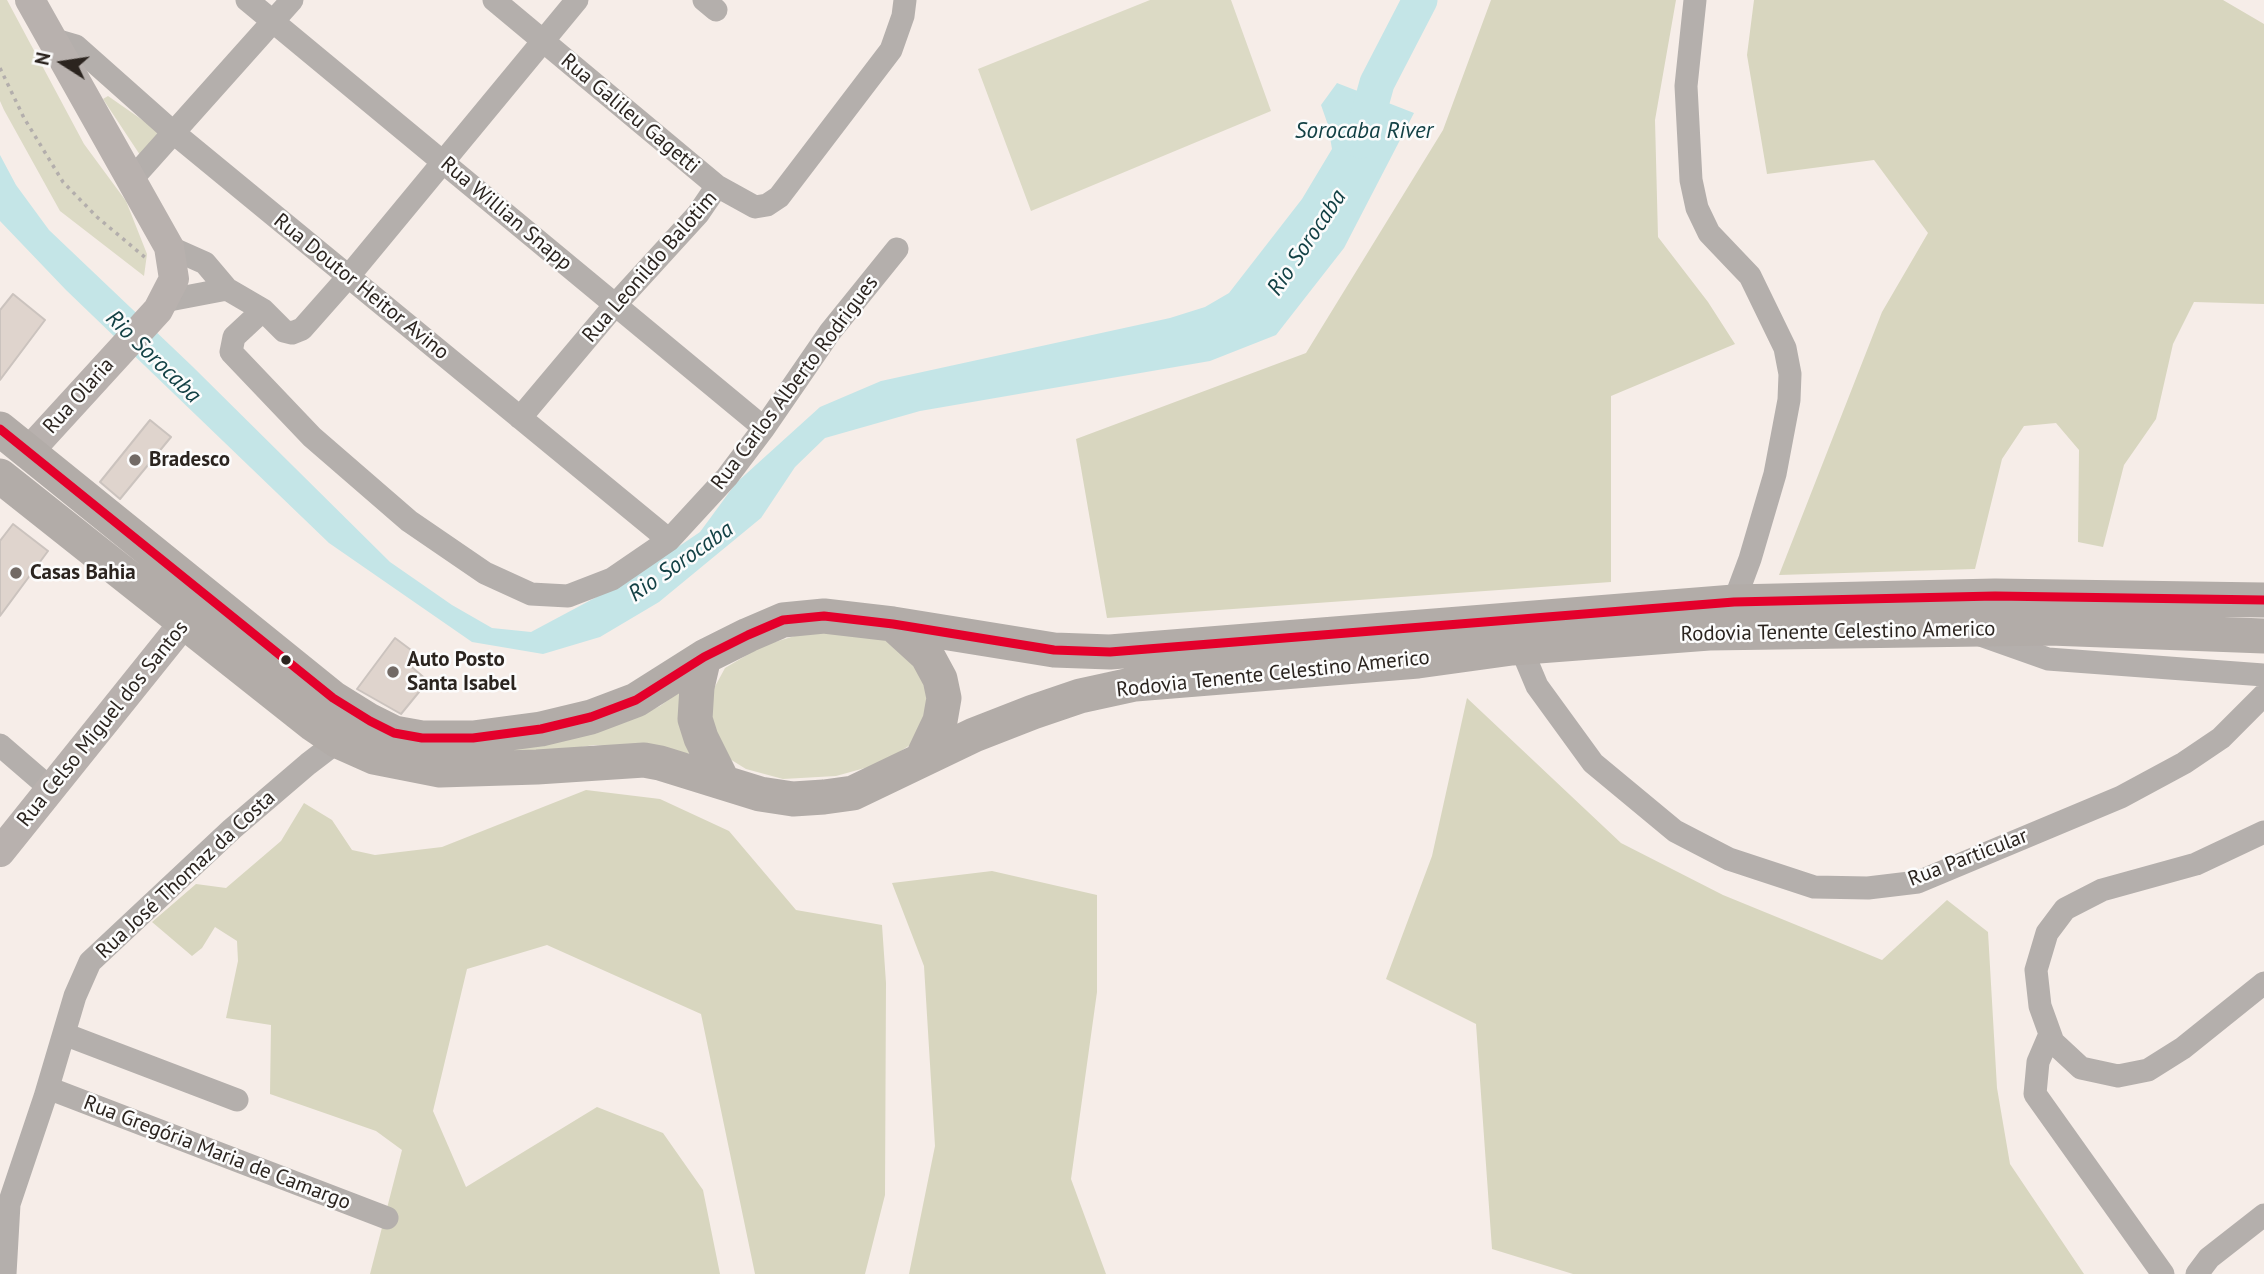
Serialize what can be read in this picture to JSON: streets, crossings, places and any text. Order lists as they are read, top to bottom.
{
  "streets": {
    "highway": ["Rodovia Tenente Celestino Americo"],
    "main road": ["Rua Olaria", "Rua Celso Miguel dos Santos"],
    "street": [
      "Rua Galileu Gagetti",
      "Rua Willian Snapp",
      "Rua Leonildo Balotim",
      "Rua Doutor Heitor Avino",
      "Rua Carlos Alberto Rodrigues",
      "Rua Particular",
      "Rua José Thomaz da Costa",
      "Rua Gregória Maria de Camargo"
    ]
  },
  "crossings": [
    ["Rua Galileu Gagetti", "Rua Willian Snapp"],
    ["Rua Galileu Gagetti", "Rua Leonildo Balotim"],
    ["Rua Galileu Gagetti", "Rua Doutor Heitor Avino"],
    ["Rua Galileu Gagetti", "Rua Carlos Alberto Rodrigues"],
    ["Rua Willian Snapp", "Rua Leonildo Balotim"],
    ["Rua Willian Snapp", "Rua Carlos Alberto Rodrigues"],
    ["Rua Leonildo Balotim", "Rua Doutor Heitor Avino"],
    ["Rua Doutor Heitor Avino", "Rua Carlos Alberto Rodrigues"],
    ["Rua Olaria", "Rodovia Tenente Celestino Americo"],
    ["Rodovia Tenente Celestino Americo", "Rua Celso Miguel dos Santos"],
    ["Rodovia Tenente Celestino Americo", "Rua Particular"],
    ["Rodovia Tenente Celestino Americo", "Rua José Thomaz da Costa"],
    ["Rua José Thomaz da Costa", "Rua Gregória Maria de Camargo"]
  ],
  "water": ["Sorocaba River", "Rio Sorocaba"],
  "places": ["Bradesco", "Casas Bahia", "Auto Posto Santa Isabel"],
  "north": "left"
}
